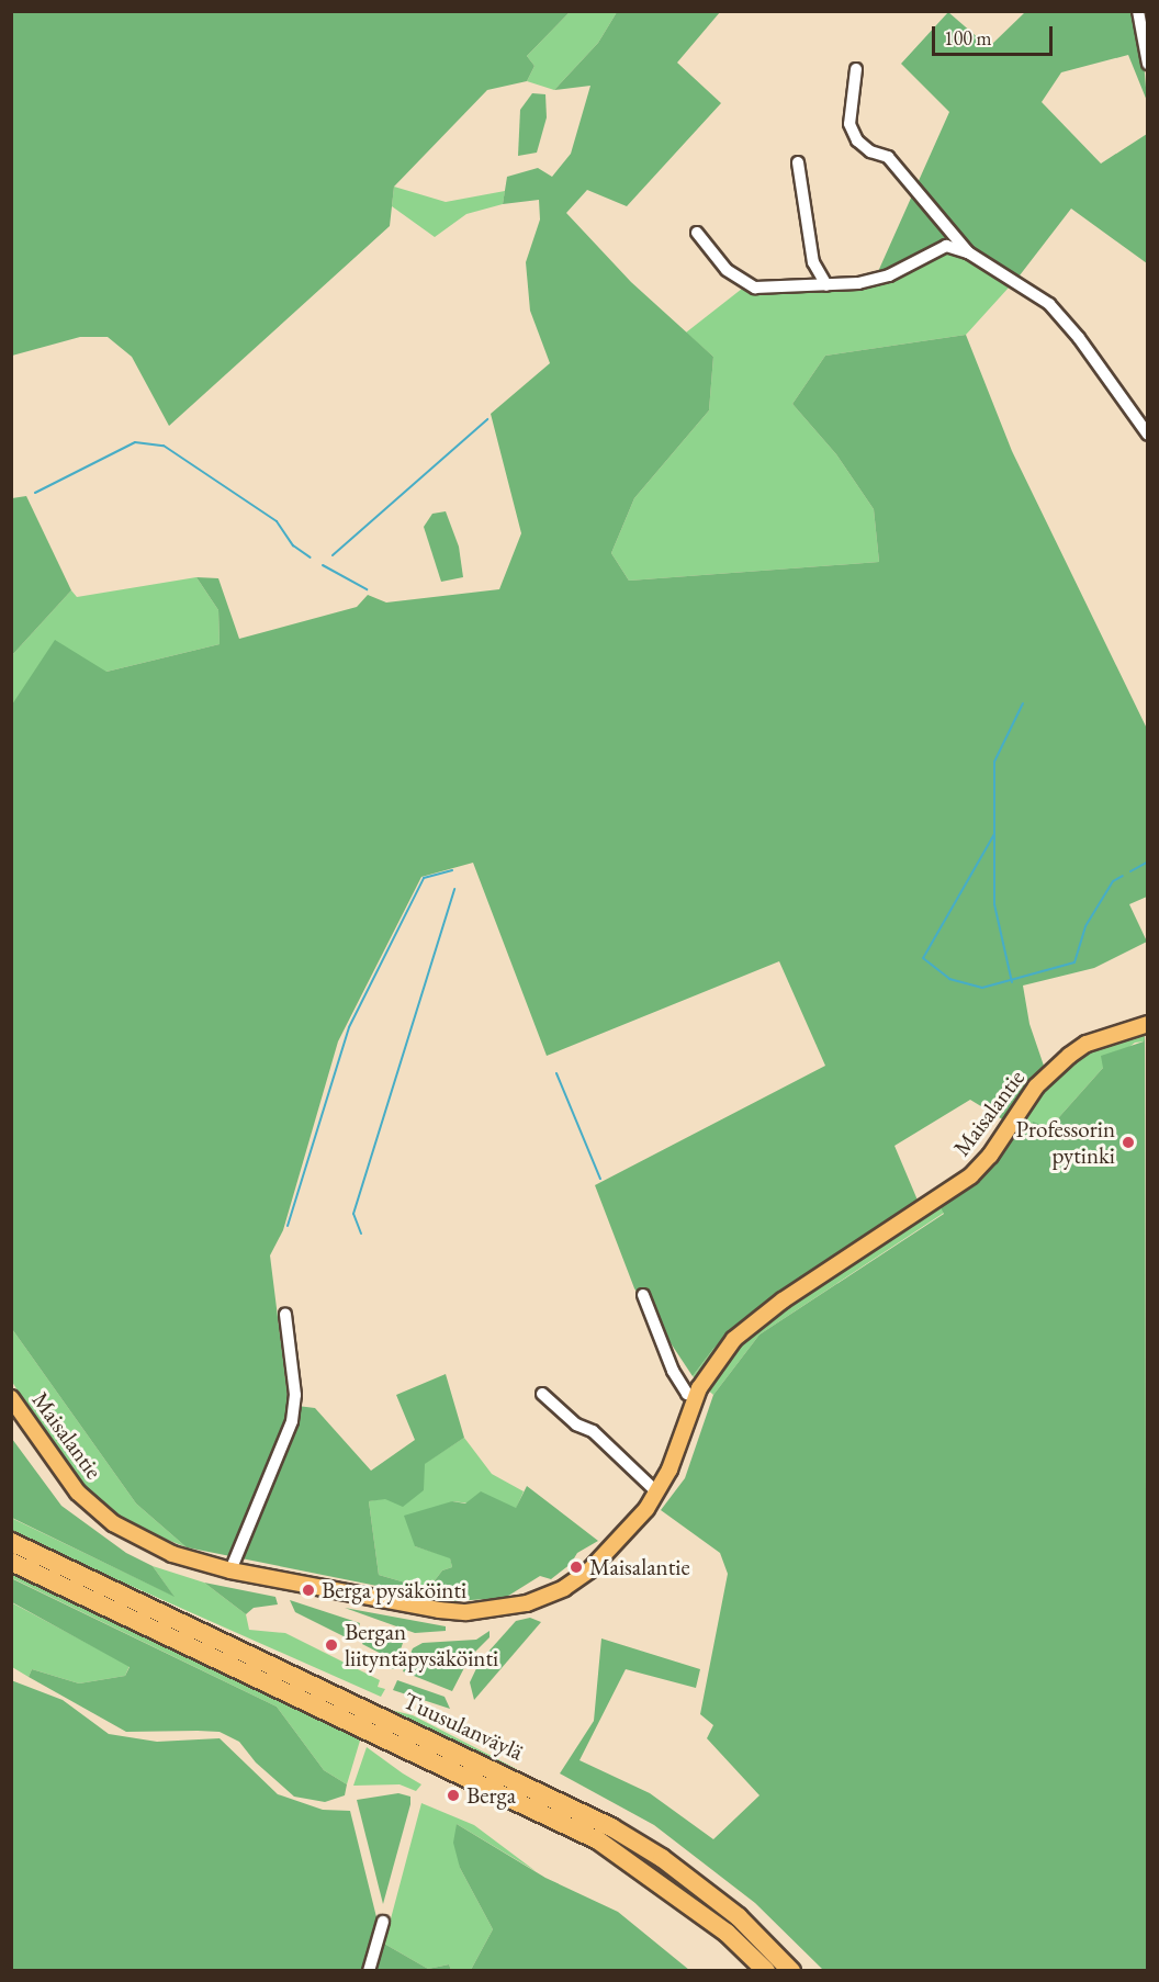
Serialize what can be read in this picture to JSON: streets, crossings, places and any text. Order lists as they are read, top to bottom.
{
  "streets": {
    "highway": ["Tuusulanväylä"],
    "main road": ["Maisalantie"]
  },
  "places": [
    "Professorin pytinki",
    "Maisalantie",
    "Berga pysäköinti",
    "Bergan liityntäpysäköinti",
    "Berga"
  ],
  "scale_bar": "100 m"
}
